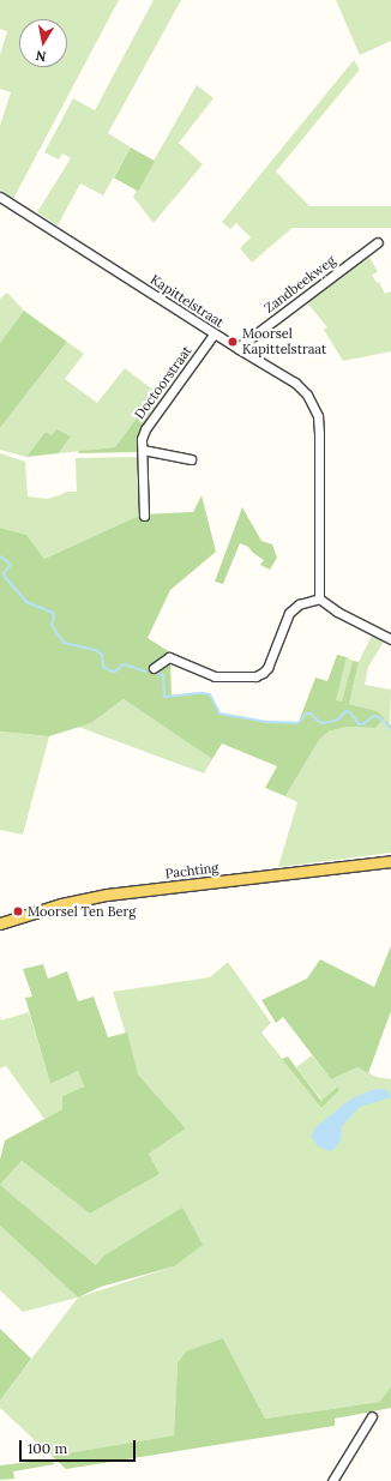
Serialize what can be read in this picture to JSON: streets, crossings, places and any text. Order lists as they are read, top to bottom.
{
  "streets": {
    "main road": ["Pachting"],
    "street": ["Zandbeekweg", "Kapittelstraat", "Doctoorstraat"]
  },
  "crossings": [
    ["Zandbeekweg", "Kapittelstraat"],
    ["Kapittelstraat", "Doctoorstraat"]
  ],
  "places": ["Moorsel Kapittelstraat", "Moorsel Ten Berg"],
  "scale_bar": "100 m",
  "north": "bottom"
}
